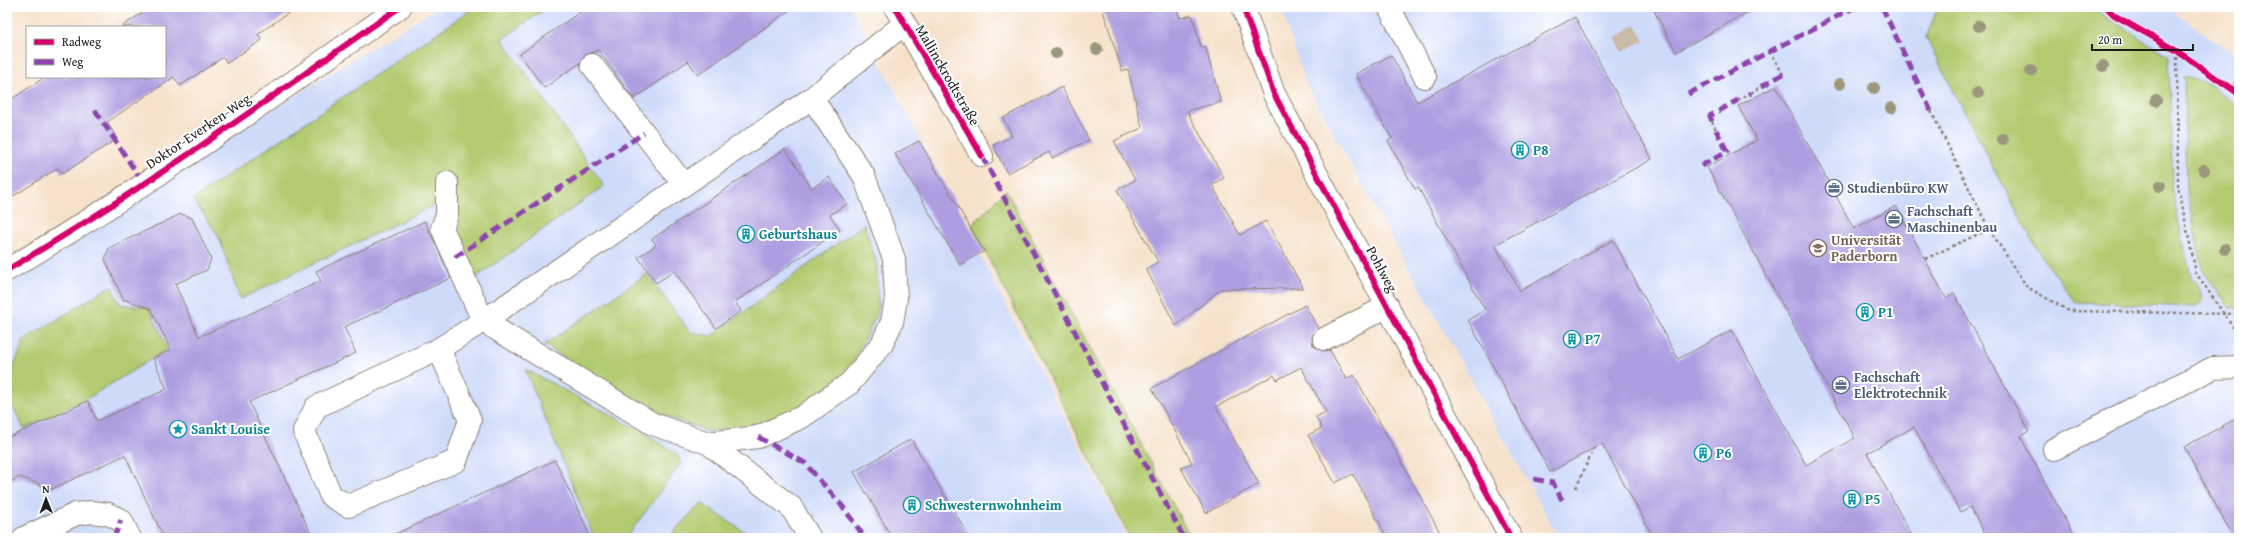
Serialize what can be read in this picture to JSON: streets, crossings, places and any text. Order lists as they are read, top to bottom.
{
  "streets": {
    "street": ["Mallinckrodtstraße", "Doktor-Everken-Weg", "Pohlweg"]
  },
  "places": {
    "building": [
      "P8",
      "Geburtshaus",
      "P1",
      "P7",
      "P6",
      "P5",
      "Schwesternwohnheim"
    ],
    "office": ["Studienbüro KW", "Fachschaft Maschinenbau", "Fachschaft Elektrotechnik"],
    "school or university": ["Universität Paderborn"],
    "place": ["Sankt Louise"]
  },
  "legend": ["Radweg", "Weg"],
  "scale_bar": "20 m",
  "north": "top"
}
